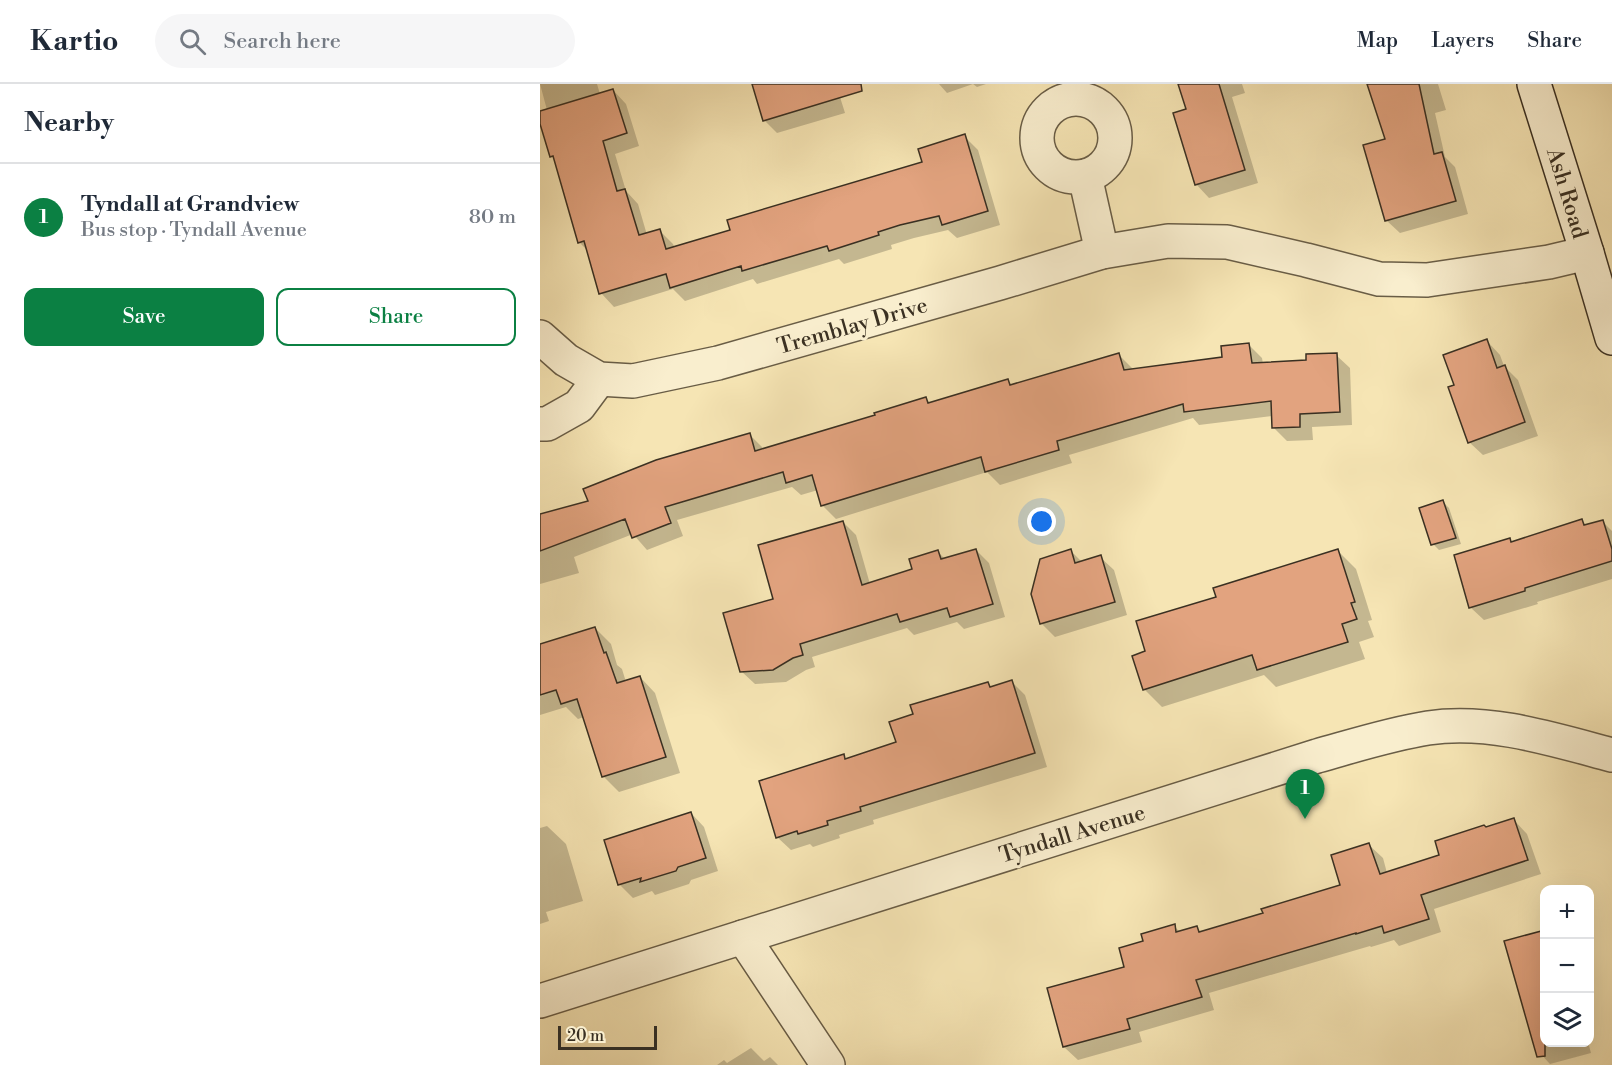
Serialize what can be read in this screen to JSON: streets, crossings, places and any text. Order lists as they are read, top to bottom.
{
  "streets": {
    "street": ["Ash Road", "Tremblay Drive", "Tyndall Avenue"]
  },
  "crossings": [
    ["Ash Road", "Tremblay Drive"]
  ],
  "scale_bar": "20 m",
  "page": {
    "header": "Kartio",
    "search": "Search here",
    "nav": ["Map", "Layers", "Share"],
    "heading": "Nearby",
    "list": [
      {
        "mark": "1",
        "name": "Tyndall at Grandview",
        "note": "Bus stop · Tyndall Avenue",
        "value": "80 m"
      }
    ],
    "buttons": ["Save", "Share"],
    "pins": "1",
    "map_buttons": ["+", "−"],
    "scale": "20 m"
  }
}
